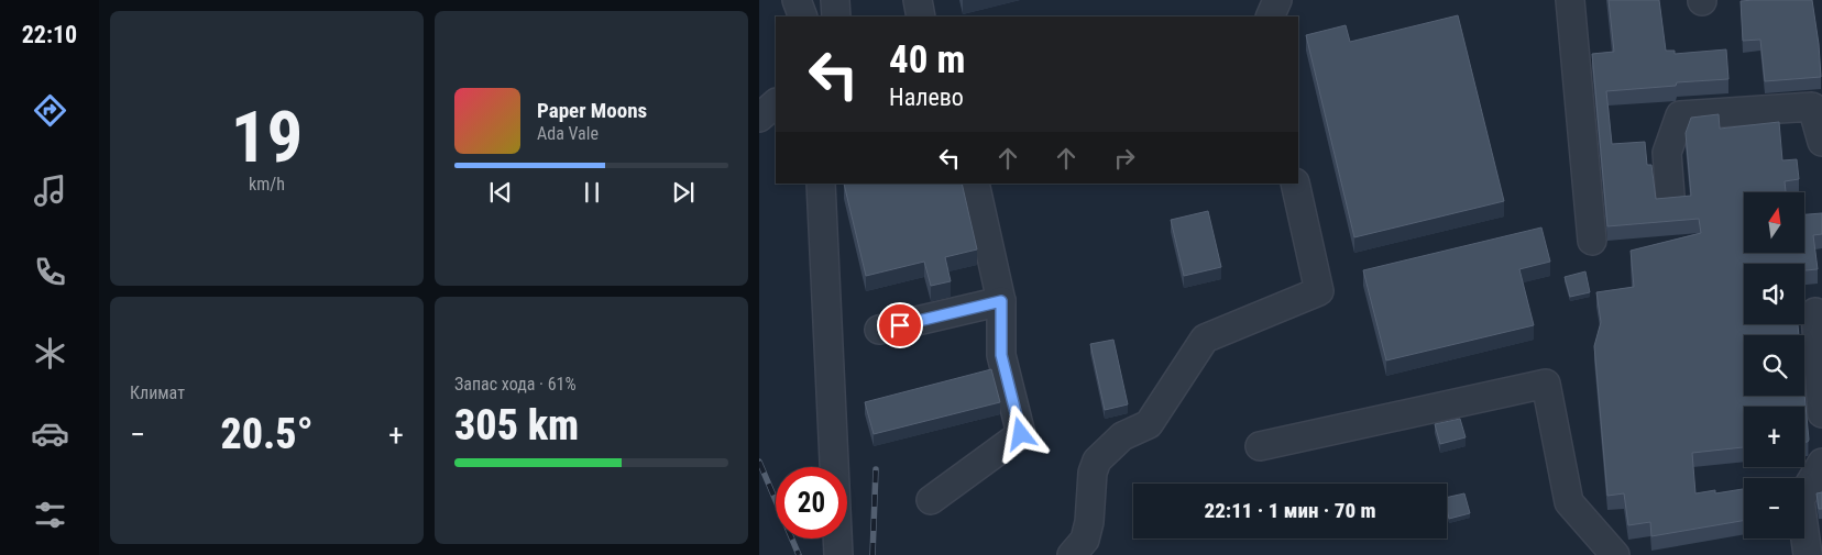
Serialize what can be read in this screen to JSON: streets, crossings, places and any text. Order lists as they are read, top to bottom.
{
  "north": "top",
  "page": {
    "tabs": "22:10",
    "tile": [
      ["19", "km/h"],
      "Климат",
      ["Запас хода · 61%", "305 km"]
    ],
    "turn": ["40 m", "Налево"],
    "song": ["Paper Moons", "Ada Vale"],
    "map_buttons": ["+", "−"],
    "heat": ["−", "20.5°", "+"],
    "limit": "20",
    "trip": "22:11 · 1 мин · 70 m"
  }
}
